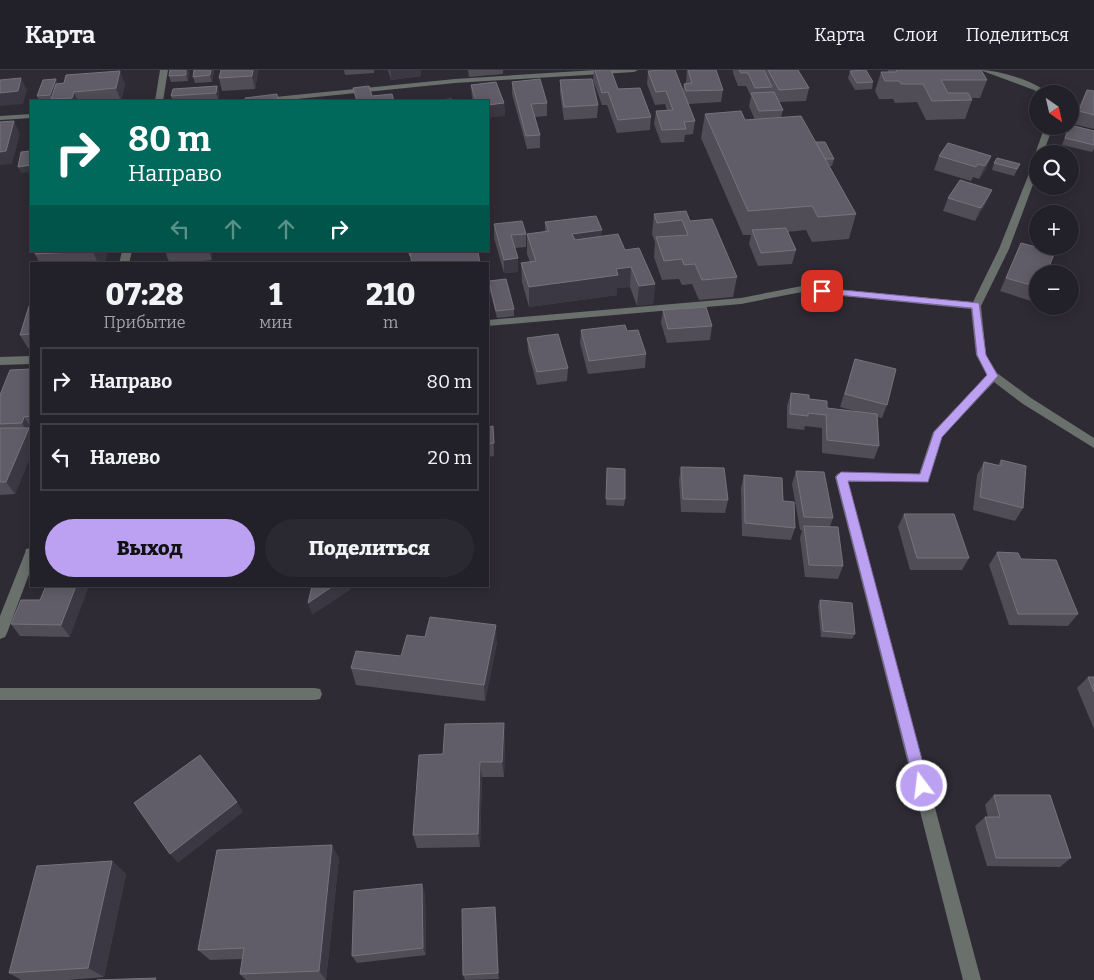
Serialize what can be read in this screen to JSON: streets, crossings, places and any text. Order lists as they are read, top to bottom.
{
  "north": "bottom right",
  "page": {
    "header": "Карта",
    "nav": ["Карта", "Слои", "Поделиться"],
    "map_buttons": ["+", "−"],
    "turn": ["80 m", "Направо"],
    "eta": [
      "07:28",
      "Прибытие",
      "1",
      "мин",
      "210",
      "m"
    ],
    "list": [
      {
        "name": "Направо",
        "value": "80 m"
      },
      {
        "name": "Налево",
        "value": "20 m"
      }
    ],
    "buttons": ["Выход", "Поделиться"]
  }
}
